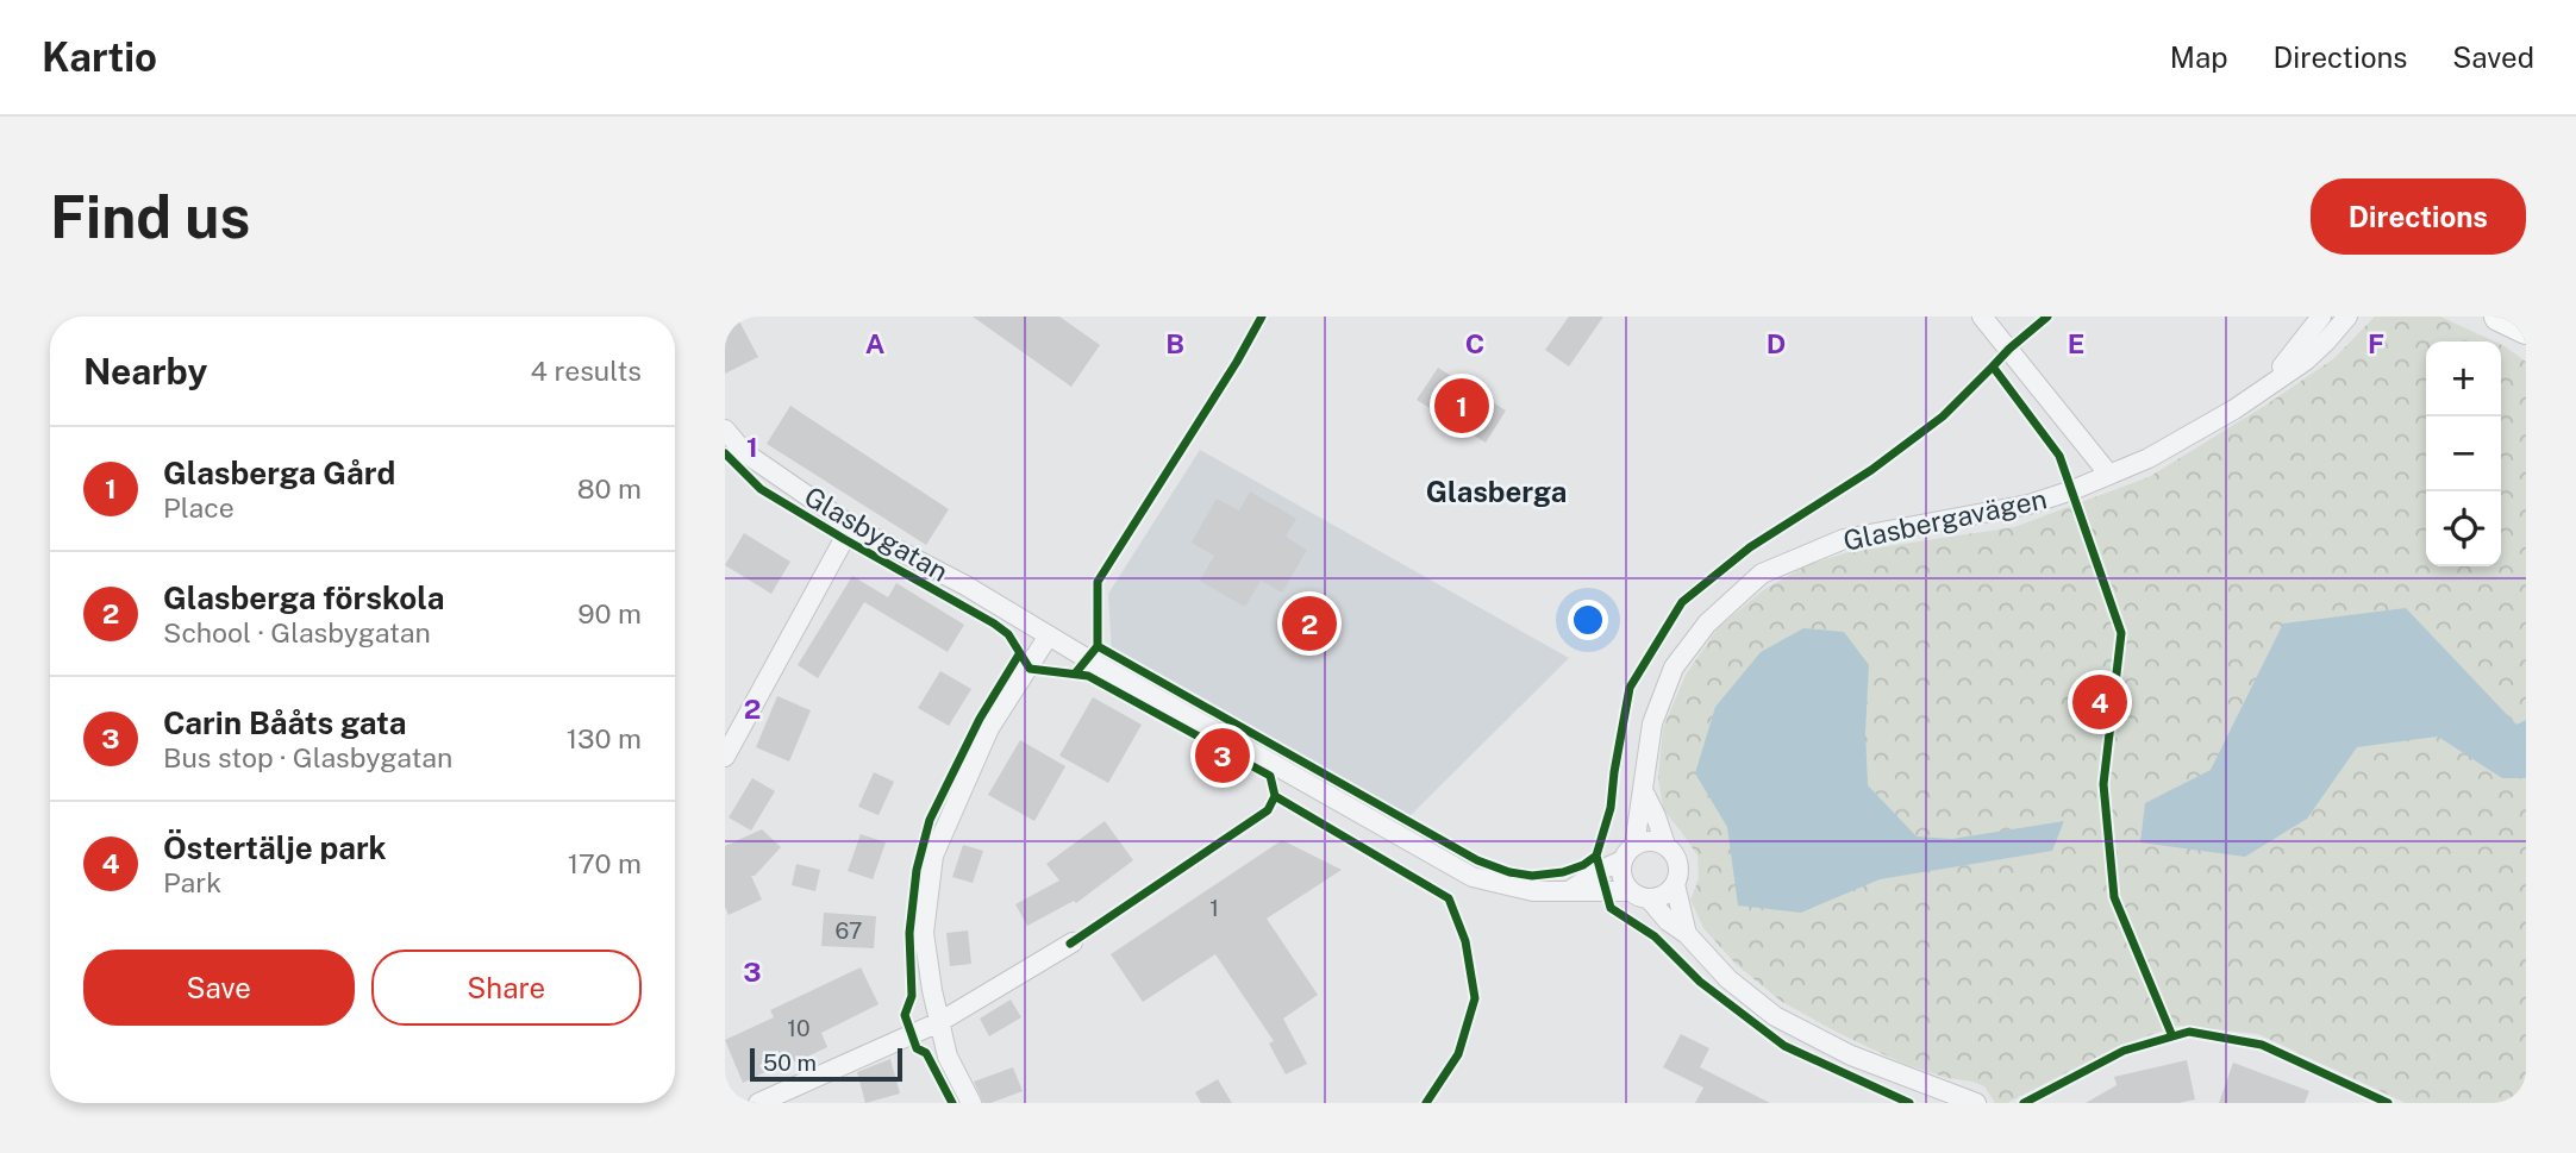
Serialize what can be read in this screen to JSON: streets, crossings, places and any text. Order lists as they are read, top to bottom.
{
  "streets": {
    "street": ["Glasbergavägen", "Glasbygatan"]
  },
  "crossings": [
    ["Glasbergavägen", "Glasbygatan"]
  ],
  "districts": ["Glasberga"],
  "house_numbers": ["1", "67", "10"],
  "scale_bar": "50 m",
  "page": {
    "header": "Kartio",
    "nav": ["Map", "Directions", "Saved"],
    "buttons": [
      "Directions",
      ["Save", "Share"]
    ],
    "title": "Find us",
    "heading": ["Nearby", "4 results"],
    "map_buttons": ["+", "−"],
    "pins": [
      "1",
      "2",
      "4",
      "3"
    ],
    "list": [
      {
        "mark": "1",
        "name": "Glasberga Gård",
        "note": "Place",
        "value": "80 m"
      },
      {
        "mark": "2",
        "name": "Glasberga förskola",
        "note": "School · Glasbygatan",
        "value": "90 m"
      },
      {
        "mark": "3",
        "name": "Carin Bååts gata",
        "note": "Bus stop · Glasbygatan",
        "value": "130 m"
      },
      {
        "mark": "4",
        "name": "Östertälje park",
        "note": "Park",
        "value": "170 m"
      }
    ],
    "scale": "50 m"
  },
  "grid": {
    "columns": [
      "A",
      "B",
      "C",
      "D",
      "E",
      "F"
    ],
    "rows": ["1", "2", "3"]
  }
}
